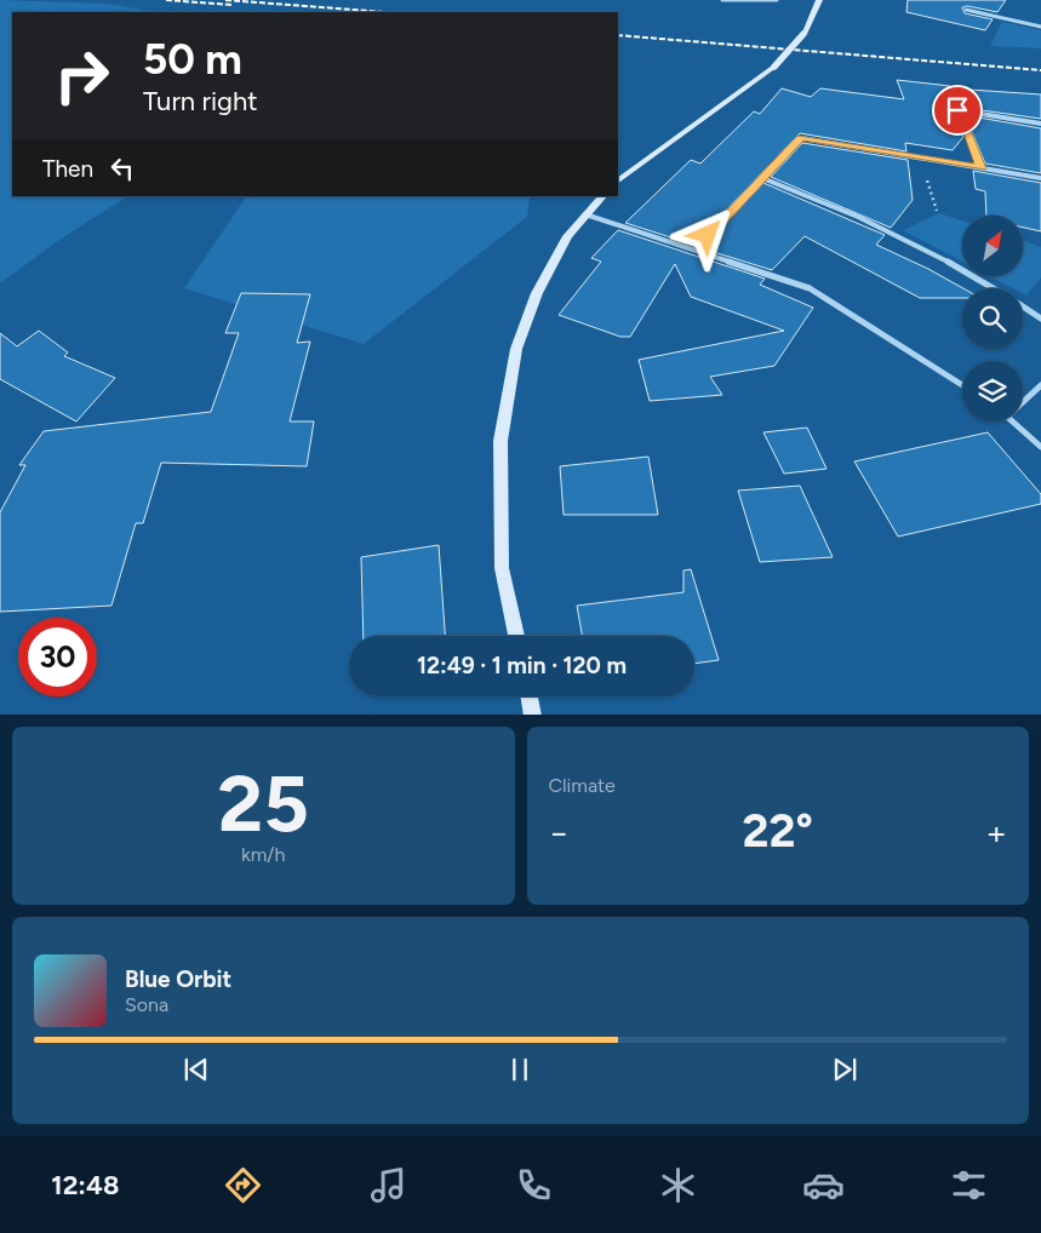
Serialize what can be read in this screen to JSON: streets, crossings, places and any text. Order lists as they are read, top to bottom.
{
  "north": "top right",
  "page": {
    "turn": ["50 m", "Turn right"],
    "then": "Then",
    "limit": "30",
    "trip": "12:49 · 1 min · 120 m",
    "tile": [
      ["25", "km/h"],
      "Climate"
    ],
    "heat": ["−", "22°", "+"],
    "song": ["Blue Orbit", "Sona"],
    "tabs": "12:48"
  }
}
